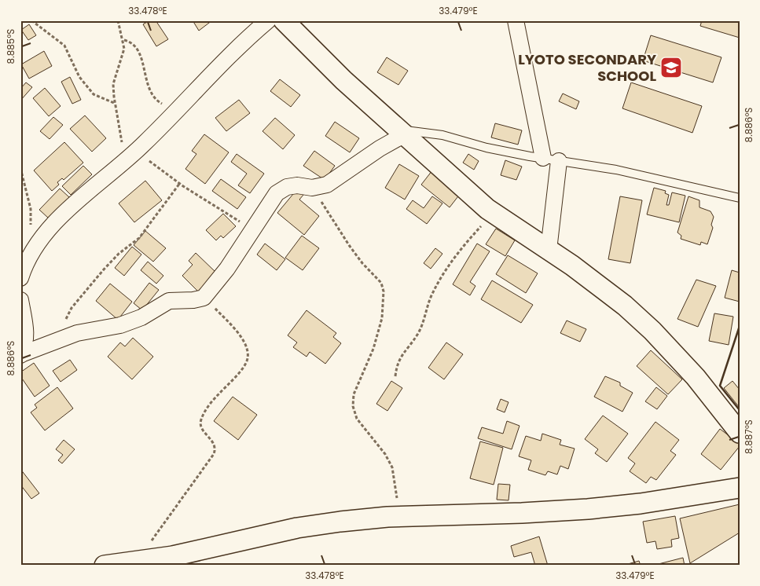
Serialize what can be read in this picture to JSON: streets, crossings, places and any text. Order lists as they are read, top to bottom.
{
  "places": {
    "school or university": ["LYOTO SECONDARY SCHOOL"]
  },
  "coordinates": [
    "33.478°E",
    "33.479°E",
    "8.885°S",
    "8.886°S",
    "8.887°S"
  ]
}
